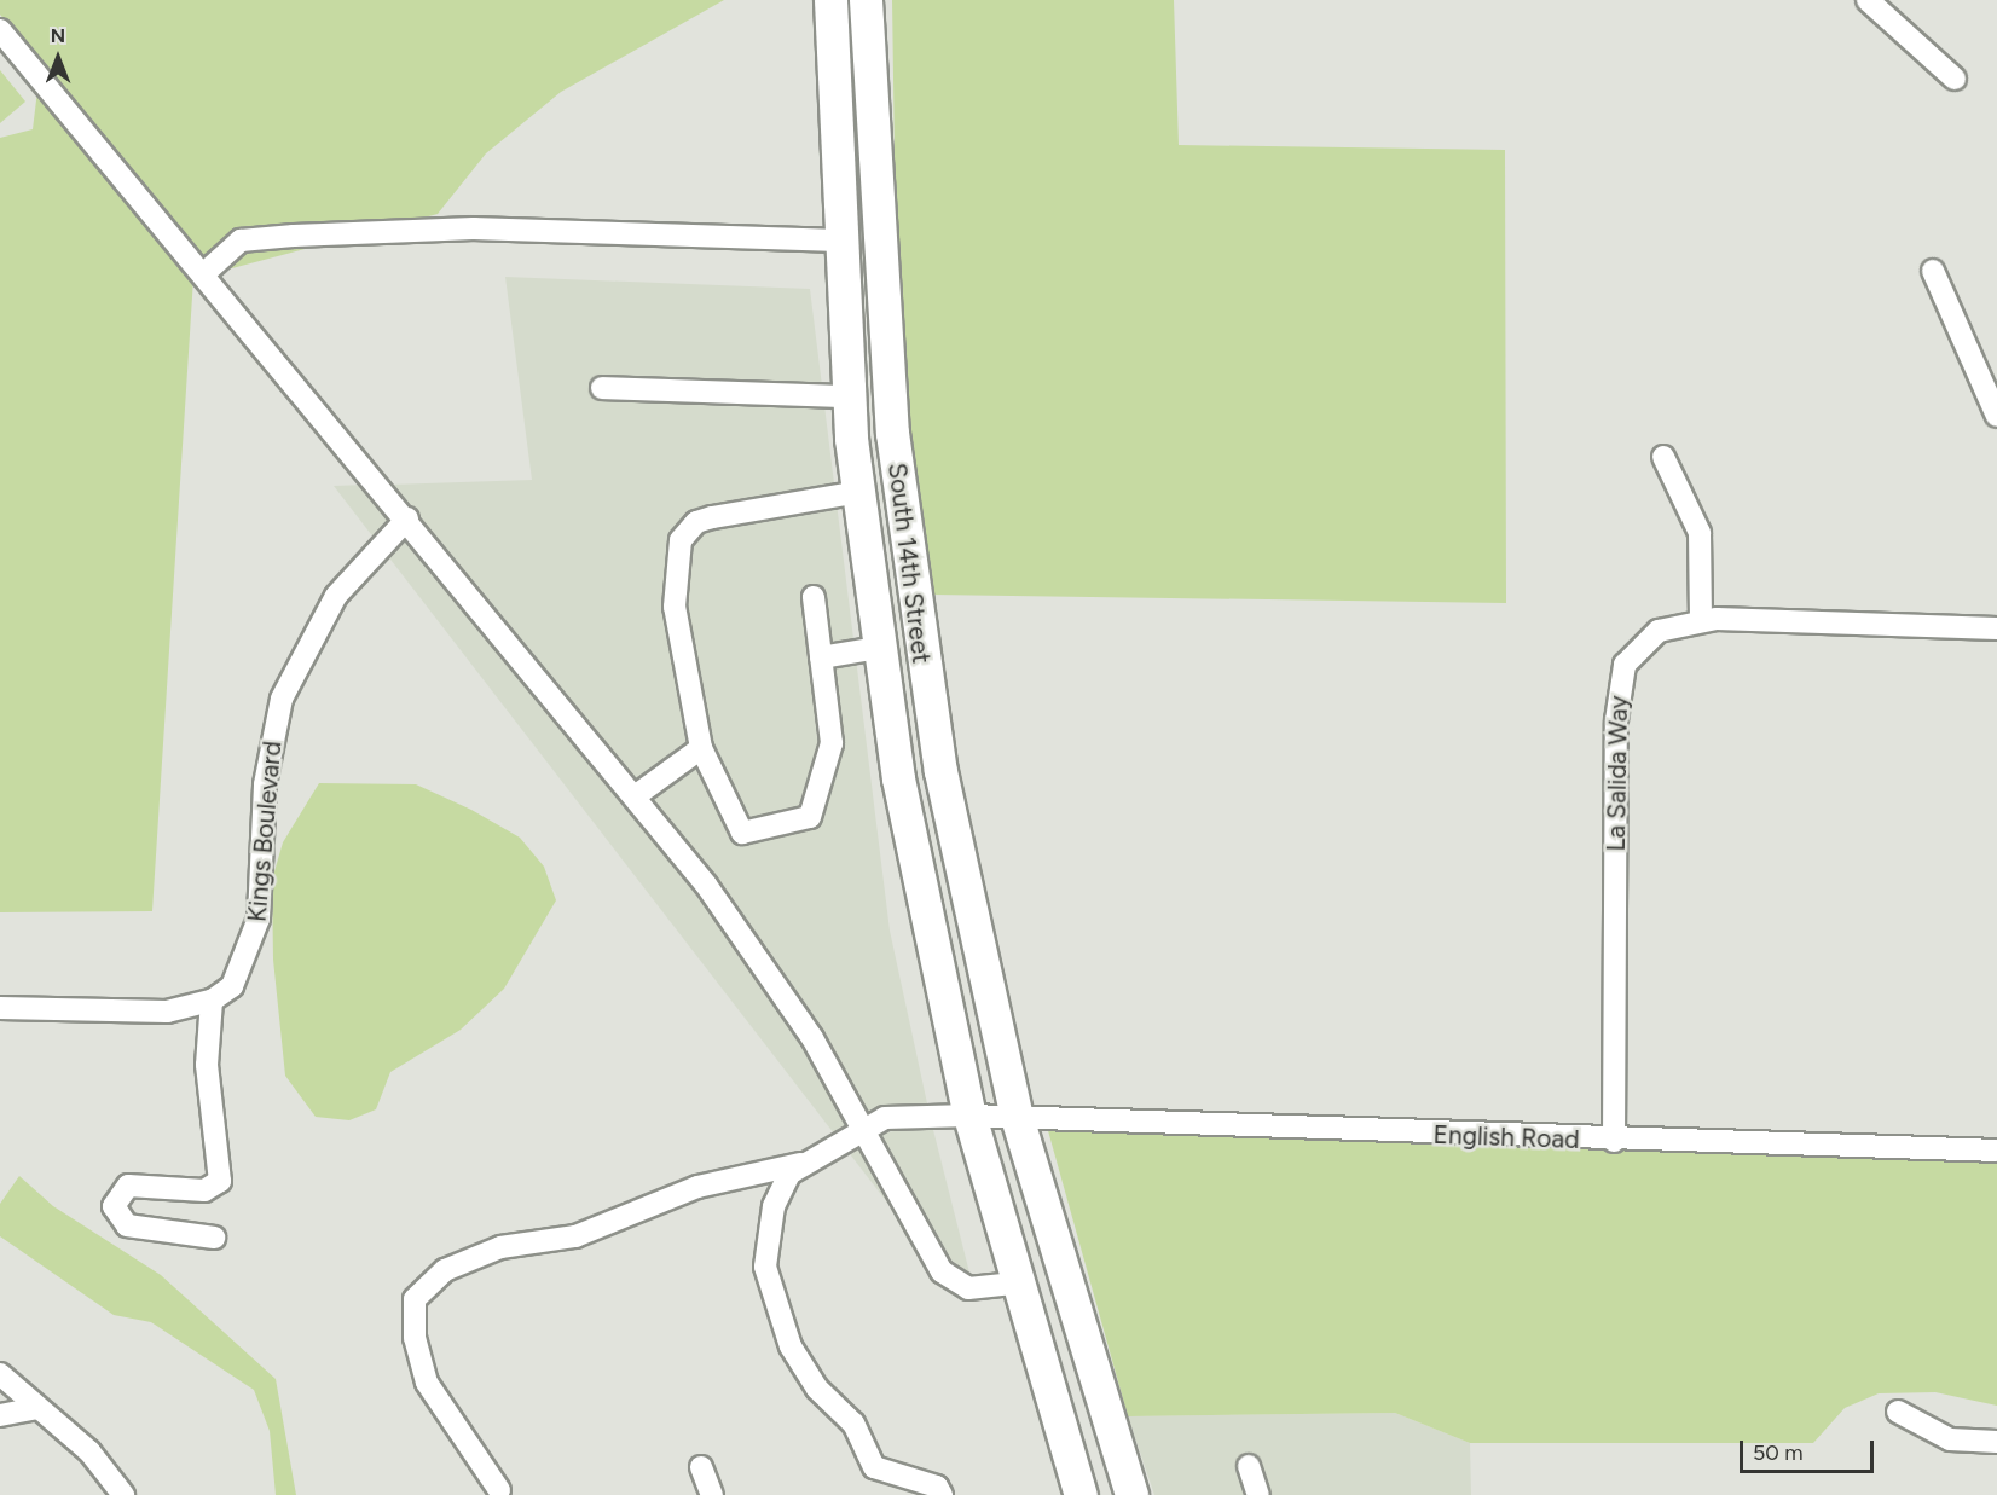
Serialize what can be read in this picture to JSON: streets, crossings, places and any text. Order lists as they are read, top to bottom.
{
  "streets": {
    "highway": ["South 14th Street"],
    "street": ["La Salida Way", "Kings Boulevard", "English Road"]
  },
  "crossings": [
    ["South 14th Street", "English Road"],
    ["La Salida Way", "English Road"]
  ],
  "scale_bar": "50 m",
  "north": "top"
}
